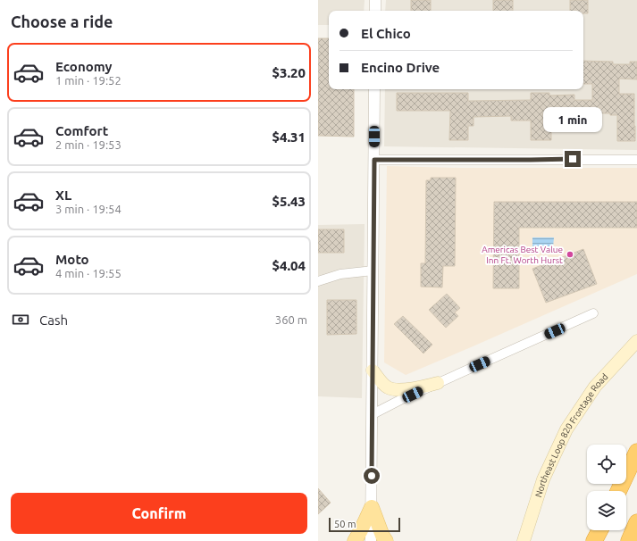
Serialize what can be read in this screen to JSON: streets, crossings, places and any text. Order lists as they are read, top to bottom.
{
  "streets": {
    "main road": ["Northeast Loop 820 Frontage Road"]
  },
  "places": ["Americas Best Value Inn Ft. Worth Hurst"],
  "scale_bar": "50 m",
  "page": {
    "heading": "Choose a ride",
    "banner": ["El Chico", "Encino Drive"],
    "list": [
      {
        "name": "Economy",
        "note": "1 min · 19:52",
        "value": "$3.20"
      },
      {
        "name": "Comfort",
        "note": "2 min · 19:53",
        "value": "$4.31"
      },
      {
        "name": "XL",
        "note": "3 min · 19:54",
        "value": "$5.43"
      },
      {
        "name": "Moto",
        "note": "4 min · 19:55",
        "value": "$4.04"
      }
    ],
    "bubble": "1 min",
    "pay": ["Cash", "360 m"],
    "buttons": "Confirm",
    "scale": "50 m"
  }
}
